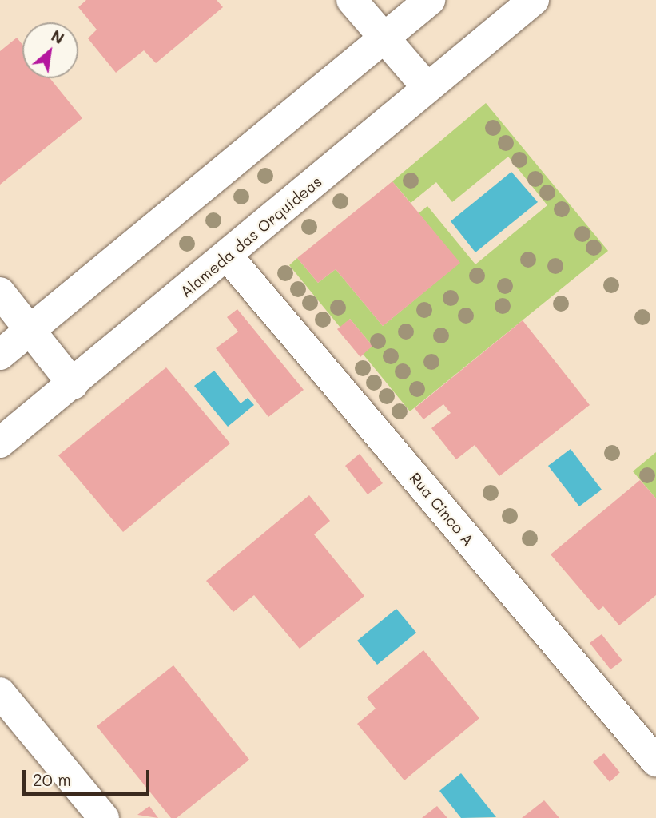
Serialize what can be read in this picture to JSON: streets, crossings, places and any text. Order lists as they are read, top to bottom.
{
  "streets": {
    "street": ["Alameda das Orquídeas", "Rua Cinco A"]
  },
  "crossings": [
    ["Alameda das Orquídeas", "Rua Cinco A"]
  ],
  "scale_bar": "20 m",
  "north": "top right"
}
